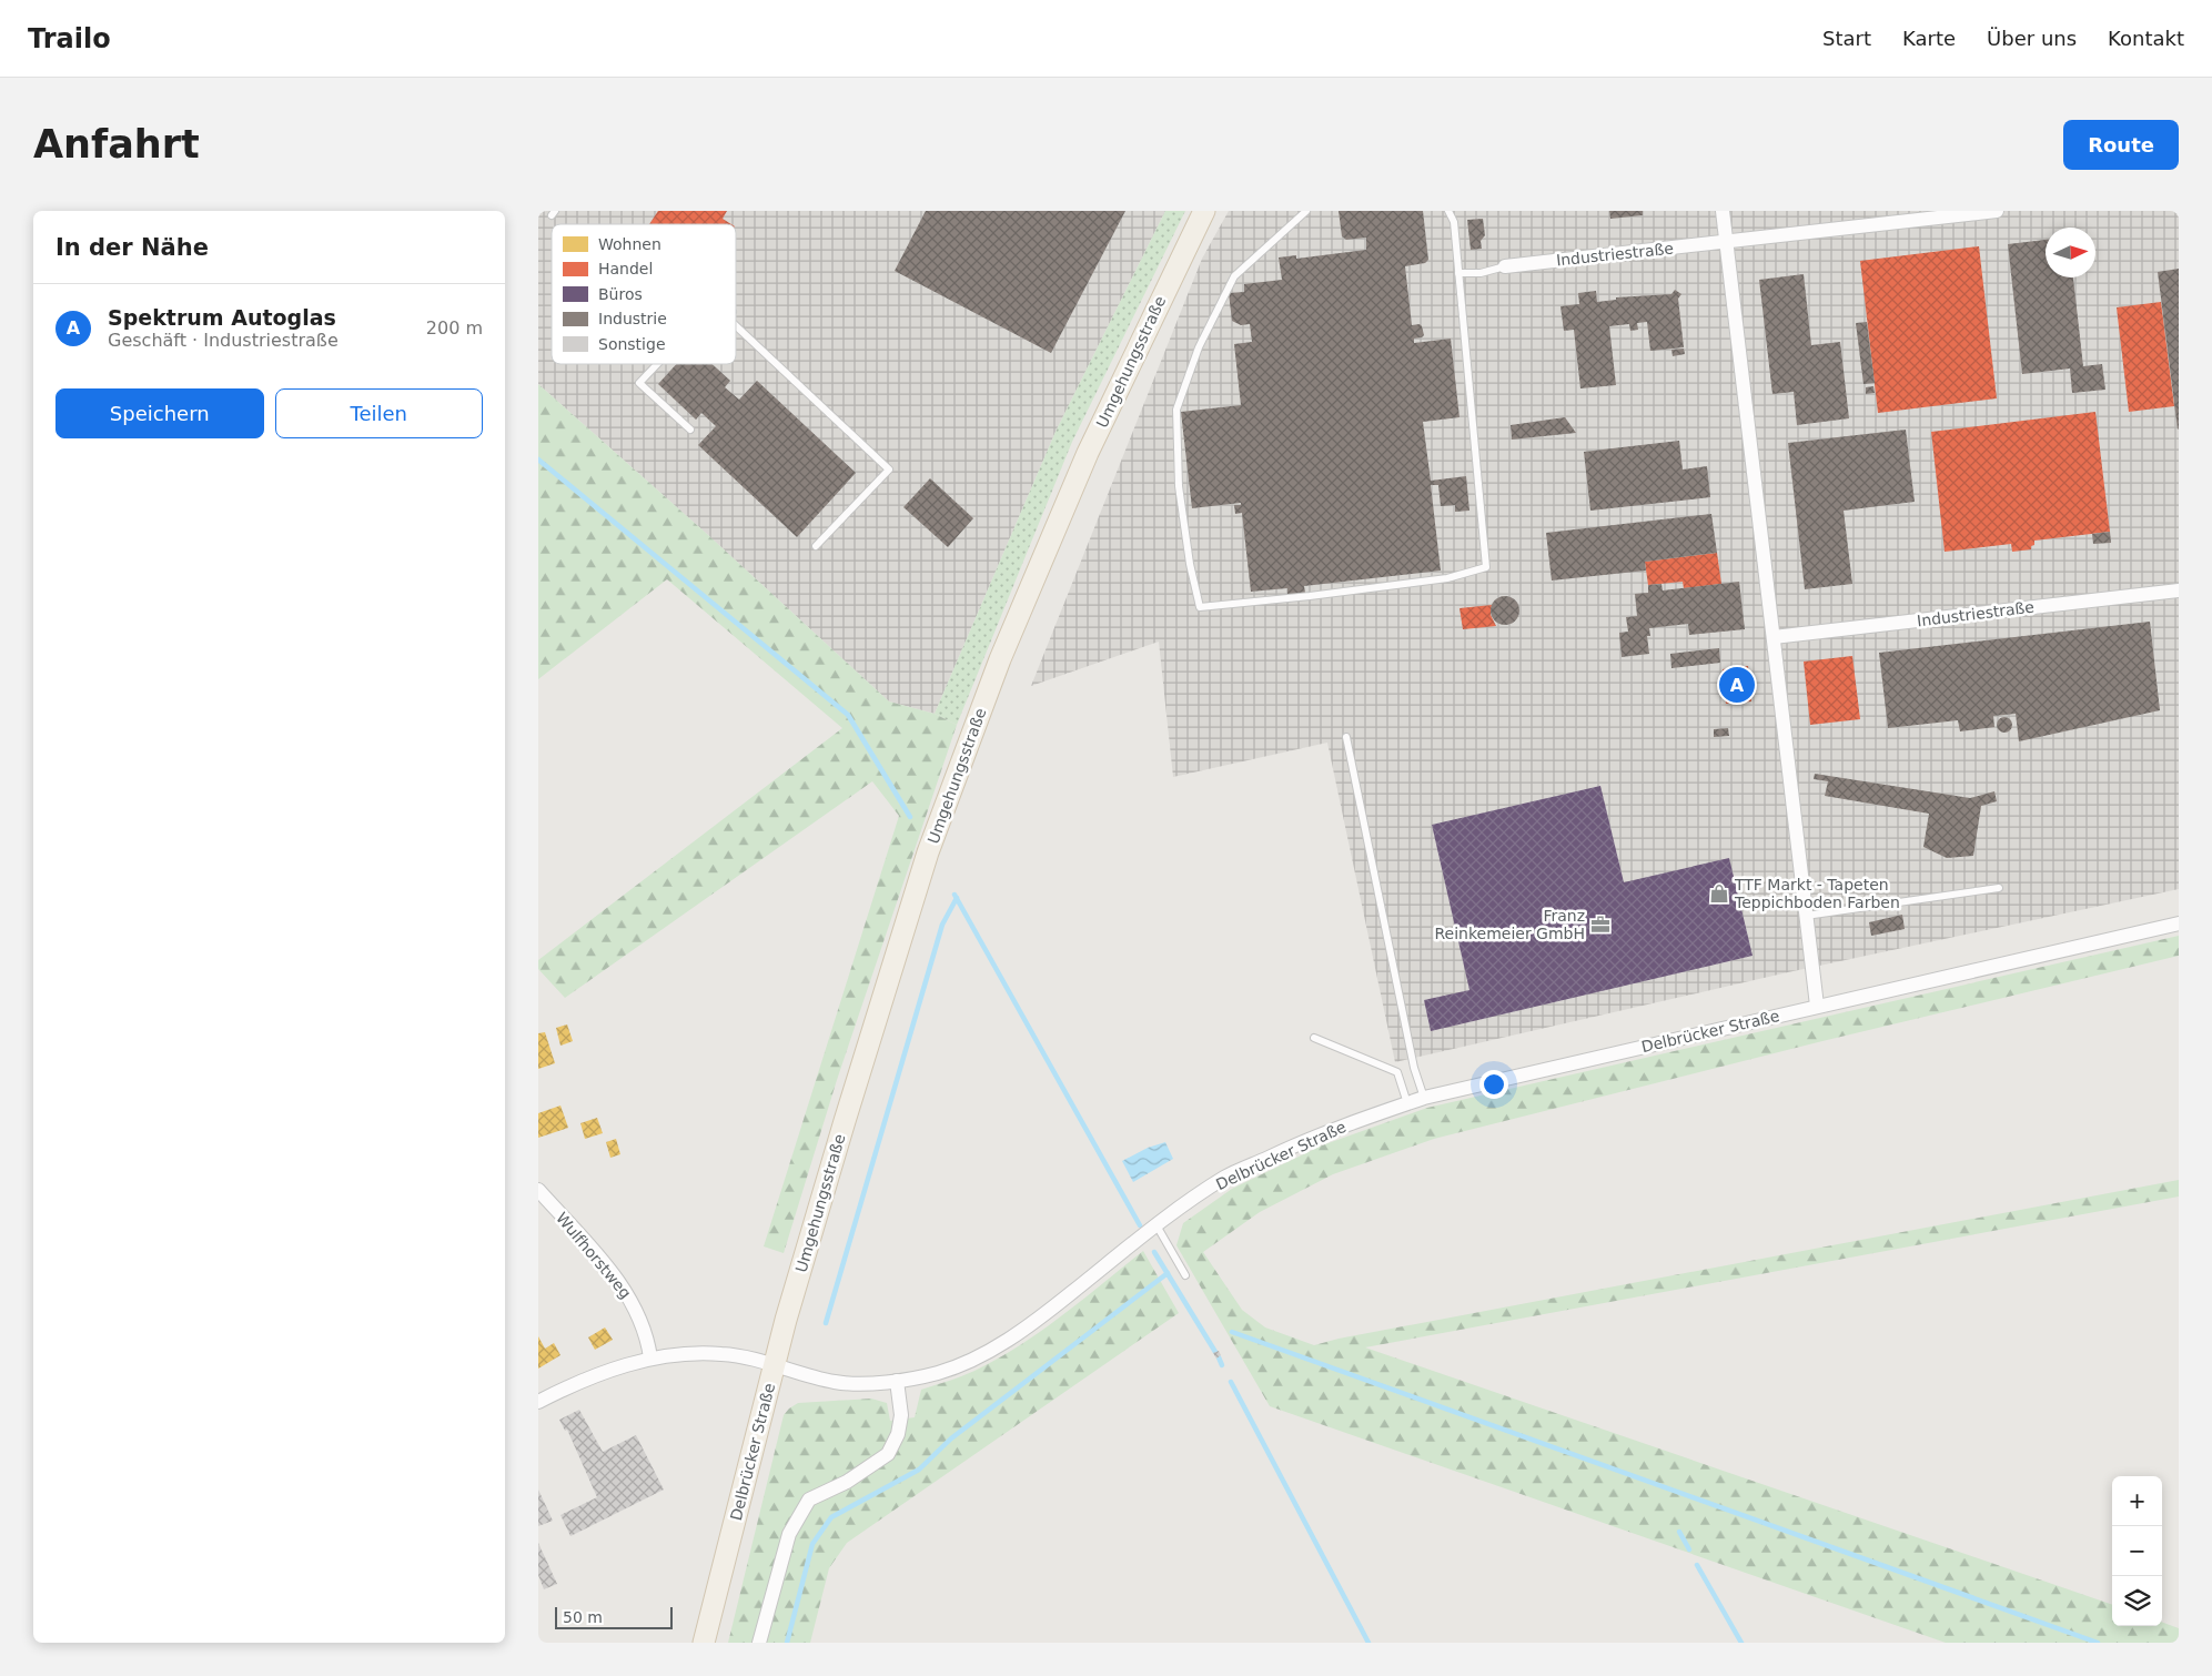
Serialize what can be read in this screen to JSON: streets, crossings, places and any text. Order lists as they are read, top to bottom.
{
  "streets": {
    "main road": ["Umgehungsstraße", "Delbrücker Straße"],
    "street": ["Industriestraße", "Wulfhorstweg"]
  },
  "crossings": [
    ["Umgehungsstraße", "Delbrücker Straße"]
  ],
  "places": {
    "shop": ["TTF Markt - Tapeten Teppichboden Farben"],
    "office": ["Franz Reinkemeier GmbH"]
  },
  "legend": [
    "Wohnen",
    "Handel",
    "Büros",
    "Industrie",
    "Sonstige"
  ],
  "scale_bar": "50 m",
  "north": "right",
  "page": {
    "header": "Trailo",
    "nav": [
      "Start",
      "Karte",
      "Über uns",
      "Kontakt"
    ],
    "buttons": [
      "Route",
      ["Speichern", "Teilen"]
    ],
    "title": "Anfahrt",
    "heading": "In der Nähe",
    "list": [
      {
        "mark": "A",
        "name": "Spektrum Autoglas",
        "note": "Geschäft · Industriestraße",
        "value": "200 m"
      }
    ],
    "pins": "A",
    "map_buttons": ["+", "−"],
    "scale": "50 m"
  }
}
